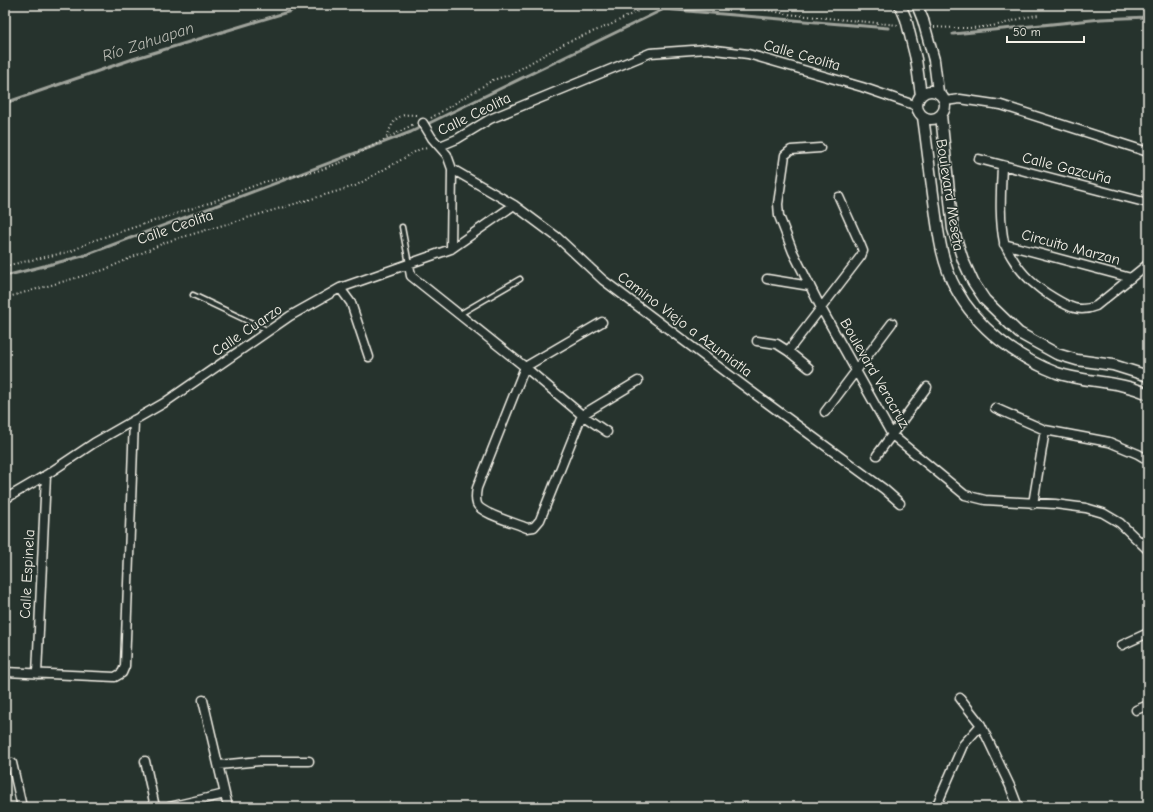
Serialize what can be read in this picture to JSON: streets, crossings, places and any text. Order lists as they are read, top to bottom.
{
  "streets": {
    "street": [
      "Calle Ceolita",
      "Calle Gazcuña",
      "Boulevard Meseta",
      "Circuito Marzan",
      "Camino Viejo a Azumiatla",
      "Calle Cuarzo",
      "Boulevard Veracruz",
      "Calle Espinela"
    ]
  },
  "crossings": [
    ["Calle Ceolita", "Boulevard Meseta"],
    ["Calle Gazcuña", "Circuito Marzan"],
    ["Camino Viejo a Azumiatla", "Calle Cuarzo"],
    ["Calle Cuarzo", "Calle Espinela"]
  ],
  "water": ["Río Zahuapan"],
  "scale_bar": "50 m"
}
